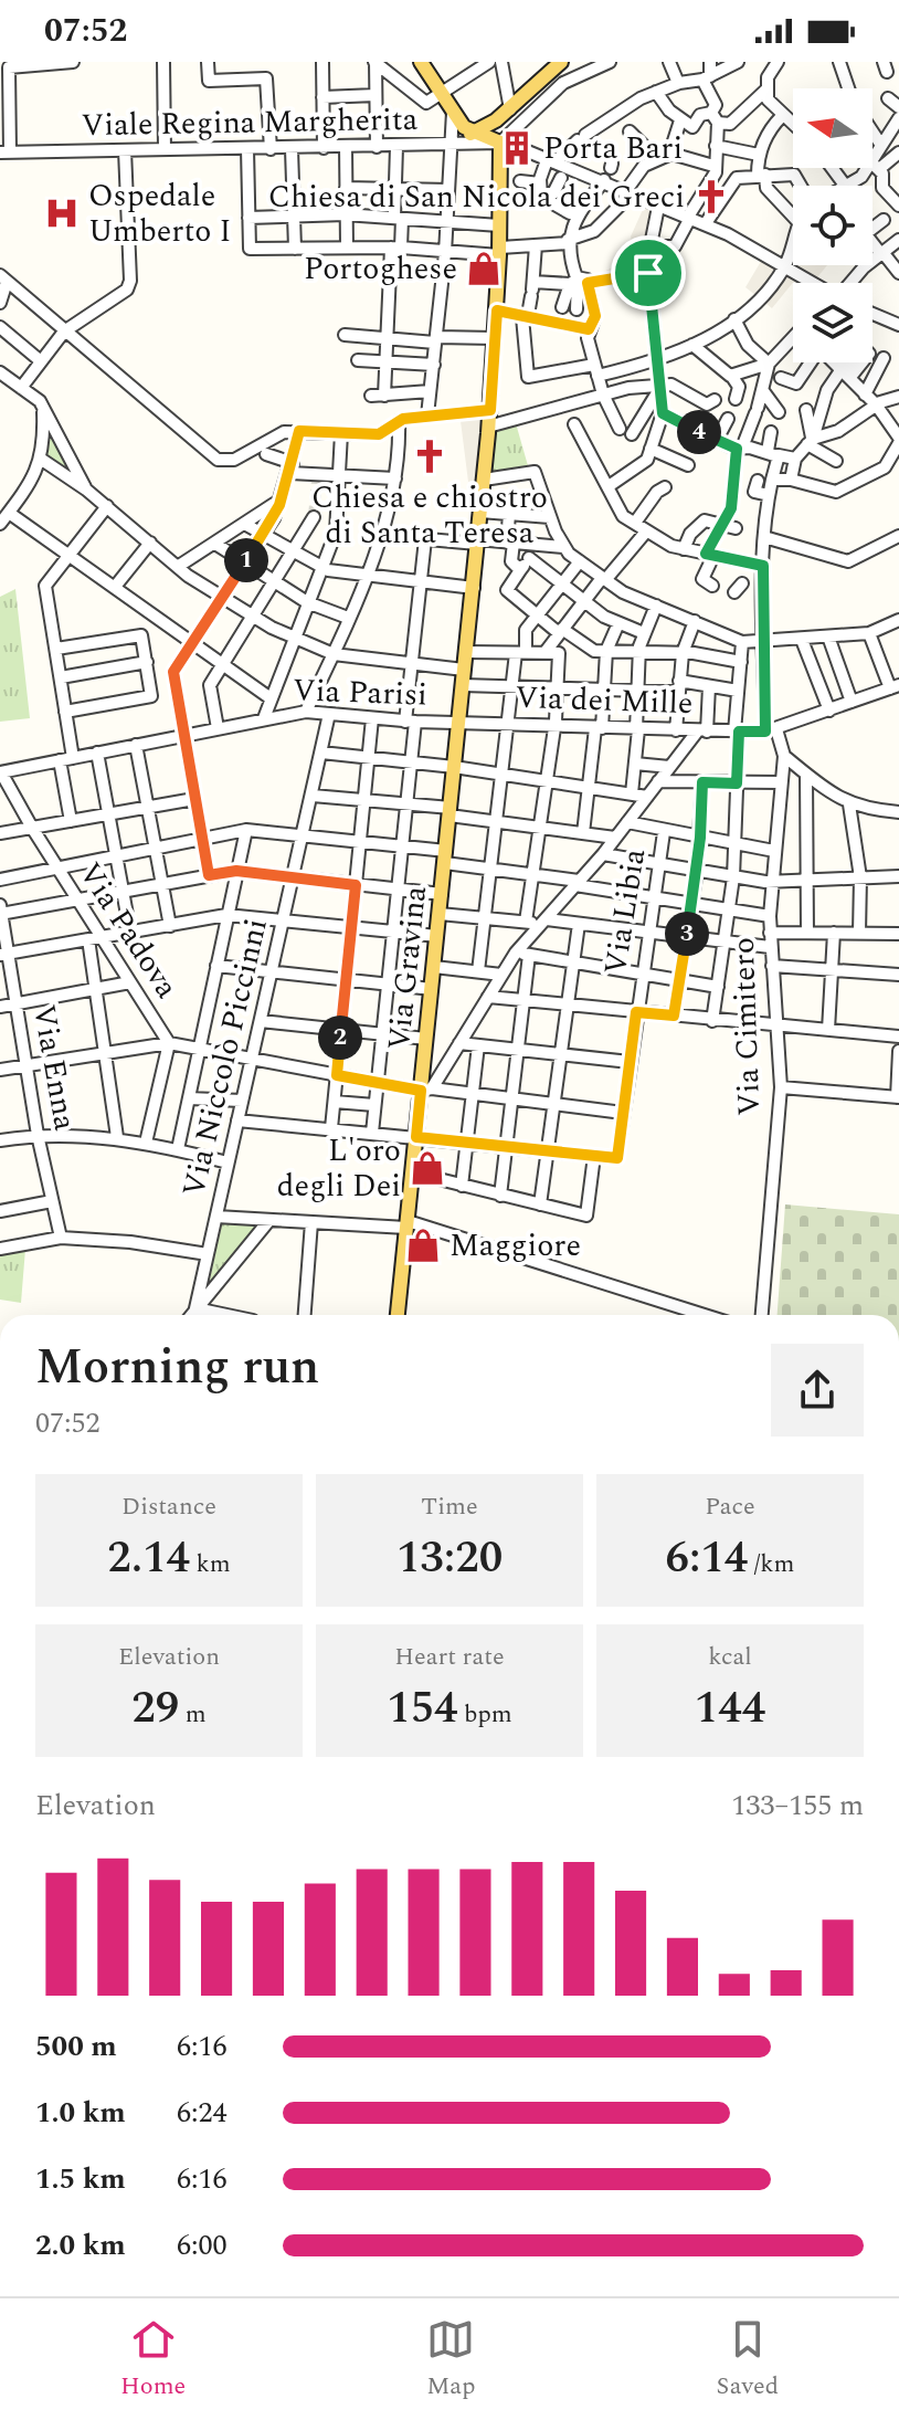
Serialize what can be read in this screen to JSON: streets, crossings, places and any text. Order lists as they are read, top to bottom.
{
  "streets": {
    "main road": ["Via Gravina"],
    "street": [
      "Viale Regina Margherita",
      "Via Parisi",
      "Via dei Mille",
      "Via Libia",
      "Via Padova",
      "Via Cimitero",
      "Via Niccolò Piccinni",
      "Via Enna"
    ]
  },
  "crossings": [
    ["Viale Regina Margherita", "Via Gravina"],
    ["Via Parisi", "Via dei Mille"],
    ["Via Parisi", "Via Padova"],
    ["Via Parisi", "Via Gravina"],
    ["Via Parisi", "Via Niccolò Piccinni"],
    ["Via dei Mille", "Via Gravina"],
    ["Via dei Mille", "Via Cimitero"],
    ["Via Libia", "Via Padova"],
    ["Via Padova", "Via Gravina"],
    ["Via Padova", "Via Niccolò Piccinni"]
  ],
  "places": {
    "building": ["Porta Bari"],
    "church": ["Chiesa di San Nicola dei Greci", "Chiesa e chiostro di Santa Teresa"],
    "hospital": ["Ospedale Umberto I"],
    "shop": ["Portoghese", "L'oro degli Dei", "Maggiore"]
  },
  "north": "left",
  "page": {
    "status": "07:52",
    "pins": [
      "4",
      "1",
      "3",
      "2"
    ],
    "heading": ["Morning run", "07:52"],
    "stats": [
      ["Distance", "2.14 km"],
      ["Time", "13:20"],
      ["Pace", "6:14 /km"],
      ["Elevation", "29 m"],
      ["Heart rate", "154 bpm"],
      ["kcal", "144"]
    ],
    "chart": ["Elevation", "133–155 m"],
    "list": [
      {
        "name": "500 m",
        "note": "6:16"
      },
      {
        "name": "1.0 km",
        "note": "6:24"
      },
      {
        "name": "1.5 km",
        "note": "6:16"
      },
      {
        "name": "2.0 km",
        "note": "6:00"
      }
    ],
    "tabs": ["Home", "Map", "Saved"]
  }
}
